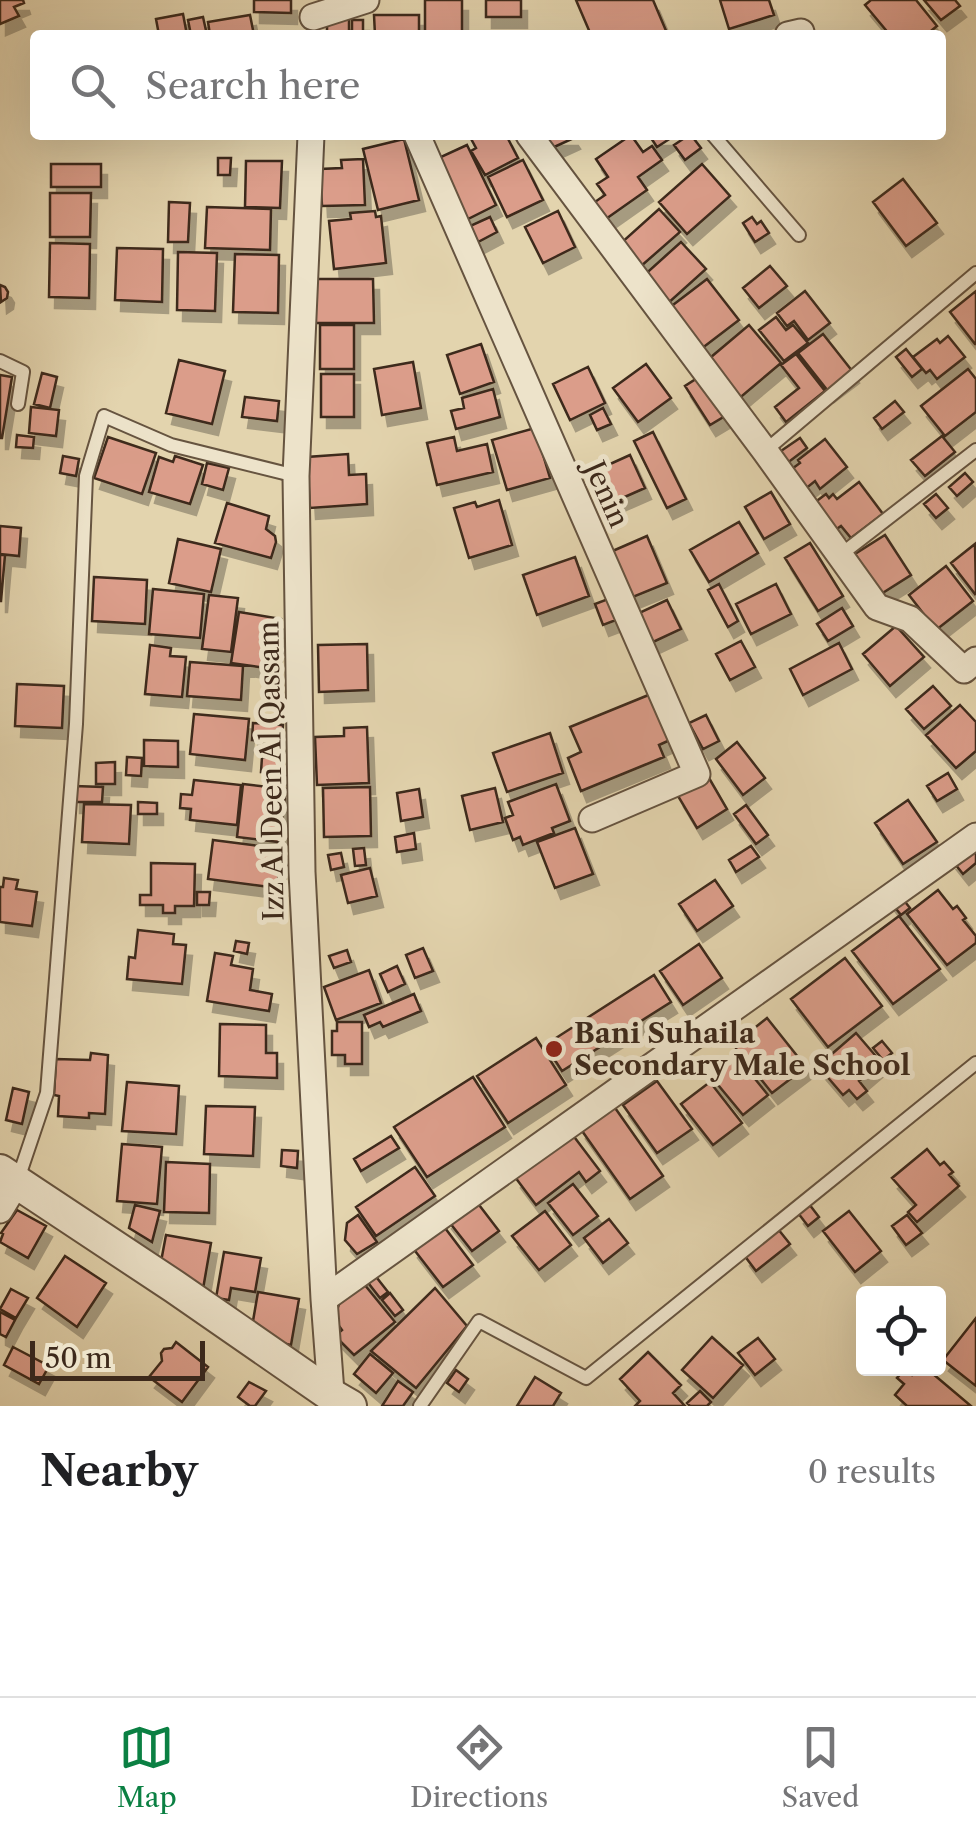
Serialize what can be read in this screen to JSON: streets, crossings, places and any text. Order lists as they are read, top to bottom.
{
  "streets": {
    "street": ["Jenin", "Izz Al Deen Al Qassam"]
  },
  "places": ["Bani Suhaila Secondary Male School"],
  "scale_bar": "50 m",
  "page": {
    "search": "Search here",
    "scale": "50 m",
    "heading": ["Nearby", "0 results"],
    "nav": ["Map", "Directions", "Saved"]
  }
}
